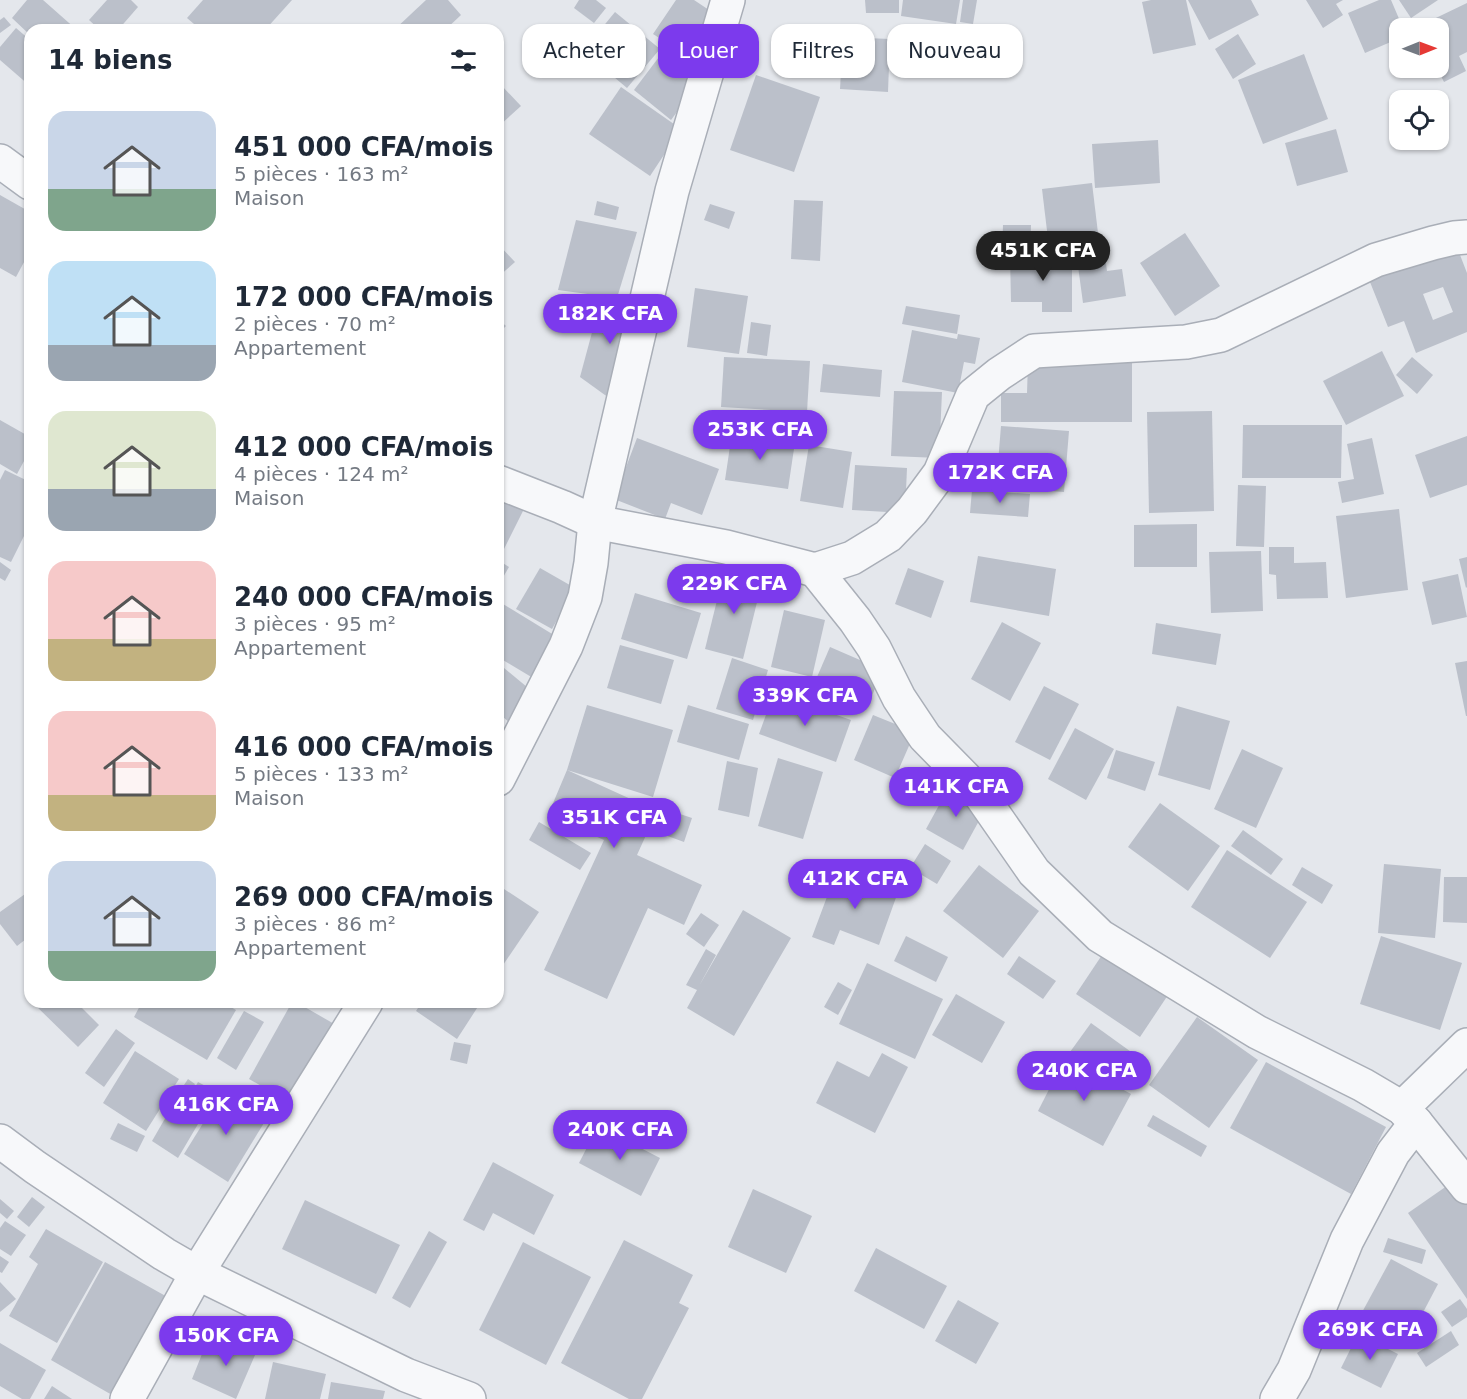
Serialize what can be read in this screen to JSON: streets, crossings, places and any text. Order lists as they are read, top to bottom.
{
  "north": "right",
  "page": {
    "chip": [
      "Acheter",
      "Louer",
      "Filtres",
      "Nouveau"
    ],
    "heading": "14 biens",
    "list": [
      {
        "name": "451 000 CFA/mois",
        "note": "5 pièces · 163 m² · Maison"
      },
      {
        "name": "172 000 CFA/mois",
        "note": "2 pièces · 70 m² · Appartement"
      },
      {
        "name": "412 000 CFA/mois",
        "note": "4 pièces · 124 m² · Maison"
      },
      {
        "name": "240 000 CFA/mois",
        "note": "3 pièces · 95 m² · Appartement"
      },
      {
        "name": "416 000 CFA/mois",
        "note": "5 pièces · 133 m² · Maison"
      },
      {
        "name": "269 000 CFA/mois",
        "note": "3 pièces · 86 m² · Appartement"
      }
    ],
    "price": [
      "451K CFA",
      "182K CFA",
      "253K CFA",
      "172K CFA",
      "229K CFA",
      "339K CFA",
      "141K CFA",
      "351K CFA",
      "412K CFA",
      "240K CFA",
      "416K CFA",
      "240K CFA",
      "269K CFA",
      "150K CFA"
    ]
  }
}
